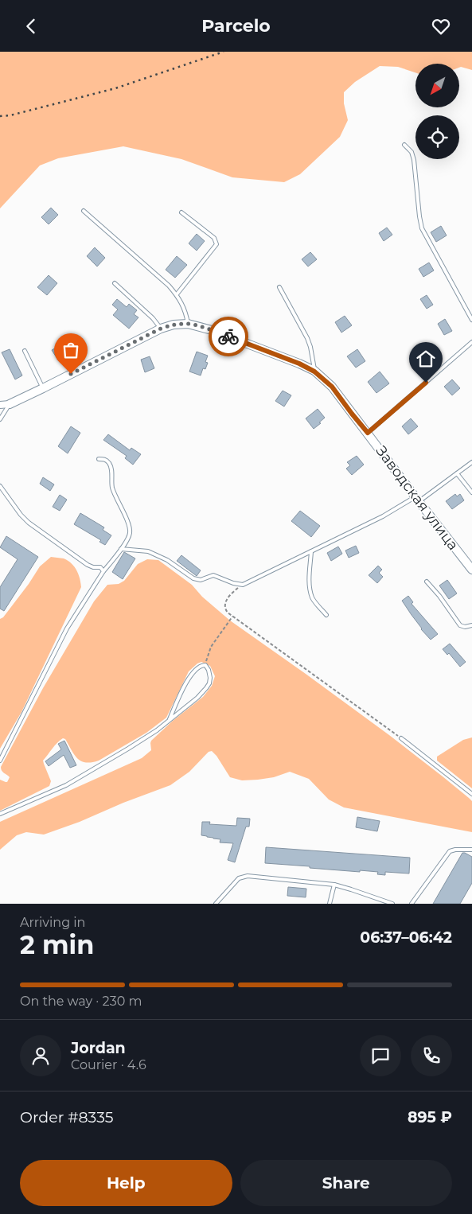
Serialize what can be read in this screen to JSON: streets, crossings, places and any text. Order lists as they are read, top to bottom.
{
  "streets": {
    "street": ["Заводская улица"]
  },
  "north": "bottom left",
  "page": {
    "header": "Parcelo",
    "heading": ["2 min", "Arriving in", "06:37–06:42"],
    "panel": [
      "Jordan",
      "Courier · 4.6",
      "Order #8335",
      "895 ₽"
    ],
    "bar": "On the way · 230 m",
    "buttons": ["Help", "Share"]
  }
}
